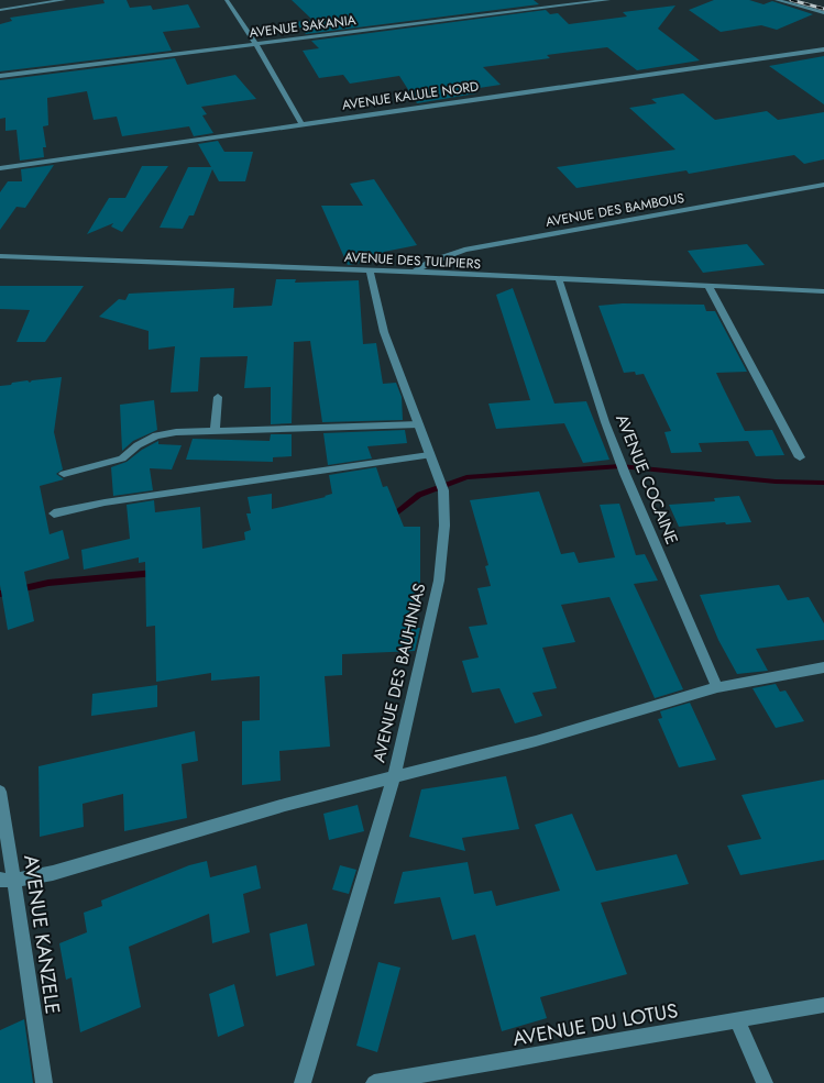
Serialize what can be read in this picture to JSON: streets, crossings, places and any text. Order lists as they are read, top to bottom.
{
  "streets": {
    "street": [
      "AVENUE SAKANIA",
      "AVENUE KALULE NORD",
      "AVENUE DES BAMBOUS",
      "AVENUE DES TULIPIERS",
      "AVENUE COCAINE",
      "AVENUE DES BAUHINIAS",
      "AVENUE KANZELE",
      "AVENUE DU LOTUS"
    ]
  },
  "crossings": [
    ["AVENUE DES BAMBOUS", "AVENUE DES TULIPIERS"],
    ["AVENUE DES TULIPIERS", "AVENUE COCAINE"],
    ["AVENUE DES TULIPIERS", "AVENUE DES BAUHINIAS"]
  ]
}
